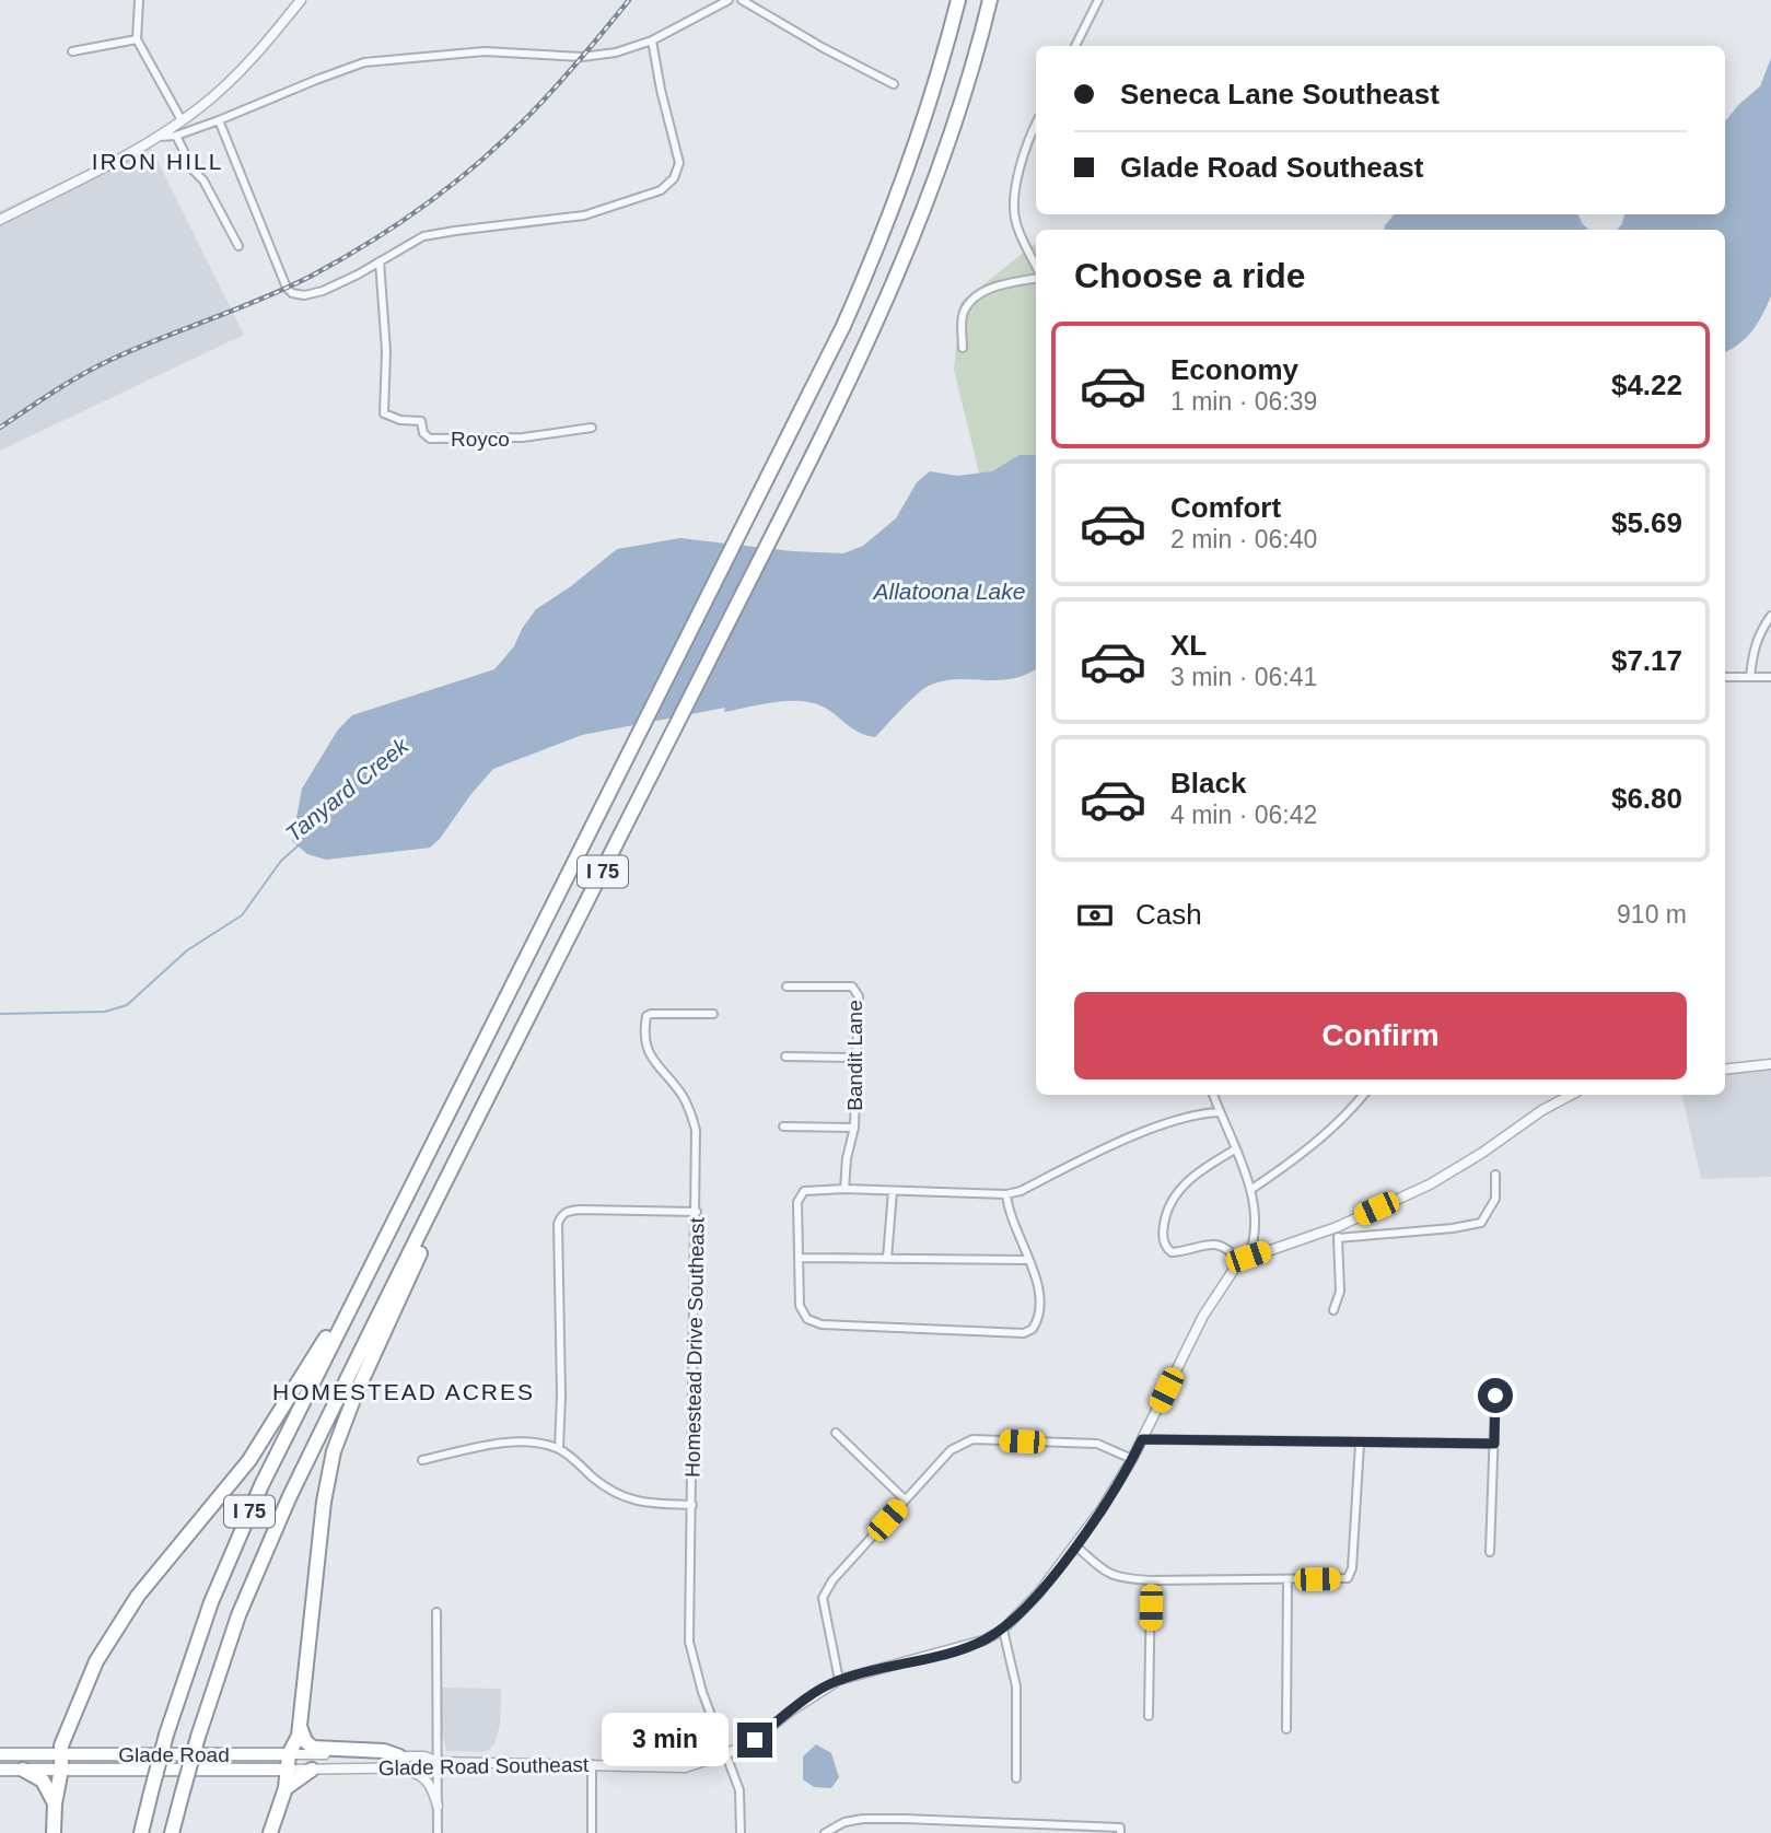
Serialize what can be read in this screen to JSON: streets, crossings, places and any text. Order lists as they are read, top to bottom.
{
  "streets": {
    "highway": ["I 75"],
    "main road": ["Glade Road", "Glade Road Southeast"],
    "street": ["Royco", "Bandit Lane", "Homestead Drive Southeast"]
  },
  "crossings": [
    ["Homestead Drive Southeast", "Glade Road Southeast"],
    ["Glade Road", "Glade Road Southeast"]
  ],
  "districts": ["IRON HILL", "HOMESTEAD ACRES"],
  "water": ["Allatoona Lake", "Tanyard Creek"],
  "page": {
    "banner": ["Seneca Lane Southeast", "Glade Road Southeast"],
    "heading": "Choose a ride",
    "list": [
      {
        "name": "Economy",
        "note": "1 min · 06:39",
        "value": "$4.22"
      },
      {
        "name": "Comfort",
        "note": "2 min · 06:40",
        "value": "$5.69"
      },
      {
        "name": "XL",
        "note": "3 min · 06:41",
        "value": "$7.17"
      },
      {
        "name": "Black",
        "note": "4 min · 06:42",
        "value": "$6.80"
      }
    ],
    "pay": ["Cash", "910 m"],
    "buttons": "Confirm",
    "bubble": "3 min"
  }
}
